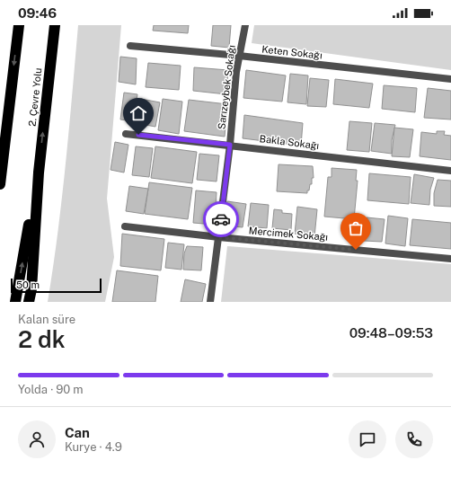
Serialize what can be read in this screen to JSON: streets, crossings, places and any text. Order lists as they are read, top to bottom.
{
  "streets": {
    "highway": ["2. Çevre Yolu"],
    "street": [
      "Keten Sokağı",
      "Sarızeybek Sokağı",
      "Bakla Sokağı",
      "Mercimek Sokağı"
    ]
  },
  "crossings": [
    ["Keten Sokağı", "Sarızeybek Sokağı"],
    ["Sarızeybek Sokağı", "Bakla Sokağı"],
    ["Sarızeybek Sokağı", "Mercimek Sokağı"]
  ],
  "scale_bar": "50 m",
  "page": {
    "status": "09:46",
    "scale": "50 m",
    "heading": ["2 dk", "Kalan süre", "09:48–09:53"],
    "panel": ["Can", "Kurye · 4.9"],
    "bar": "Yolda · 90 m"
  }
}
